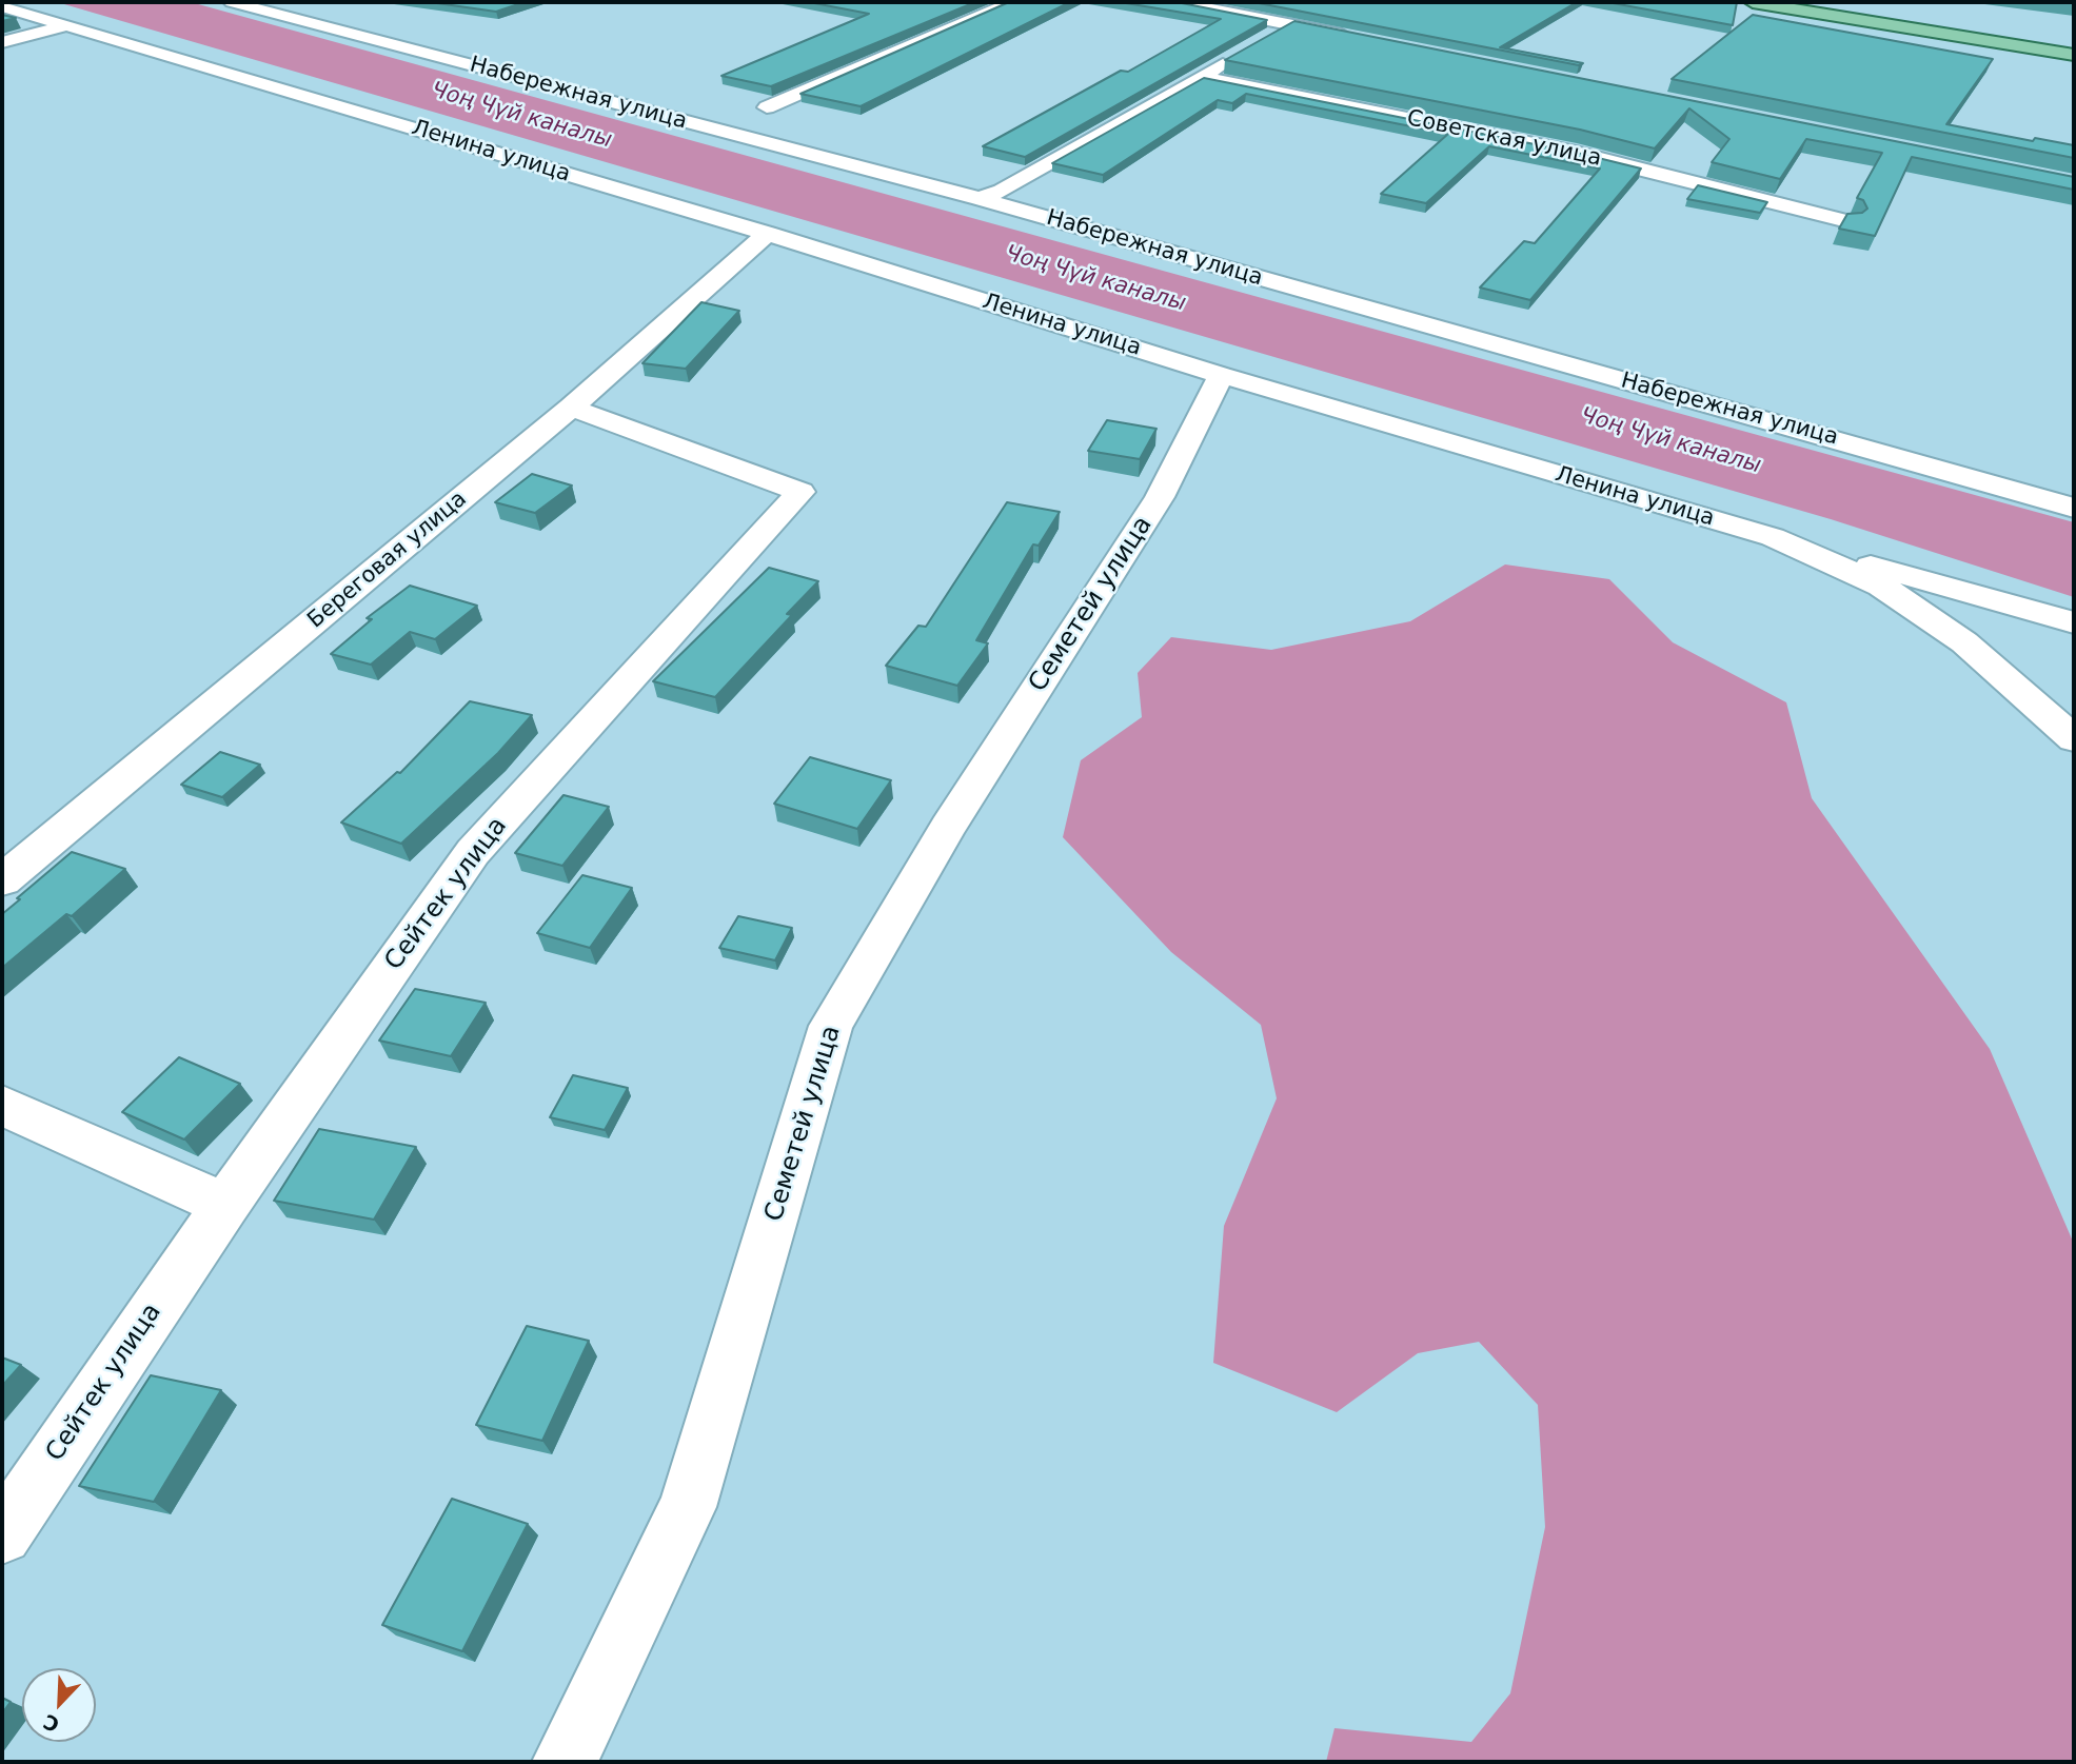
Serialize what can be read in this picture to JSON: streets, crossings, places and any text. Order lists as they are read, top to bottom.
{
  "streets": {
    "street": [
      "Набережная улица",
      "Советская улица",
      "Ленина улица",
      "Береговая улица",
      "Семетей улица",
      "Сейтек улица"
    ]
  },
  "crossings": [
    ["Ленина улица", "Береговая улица"],
    ["Ленина улица", "Семетей улица"],
    ["Береговая улица", "Сейтек улица"]
  ],
  "water": ["Чоң Чүй каналы"],
  "north": "bottom left"
}
